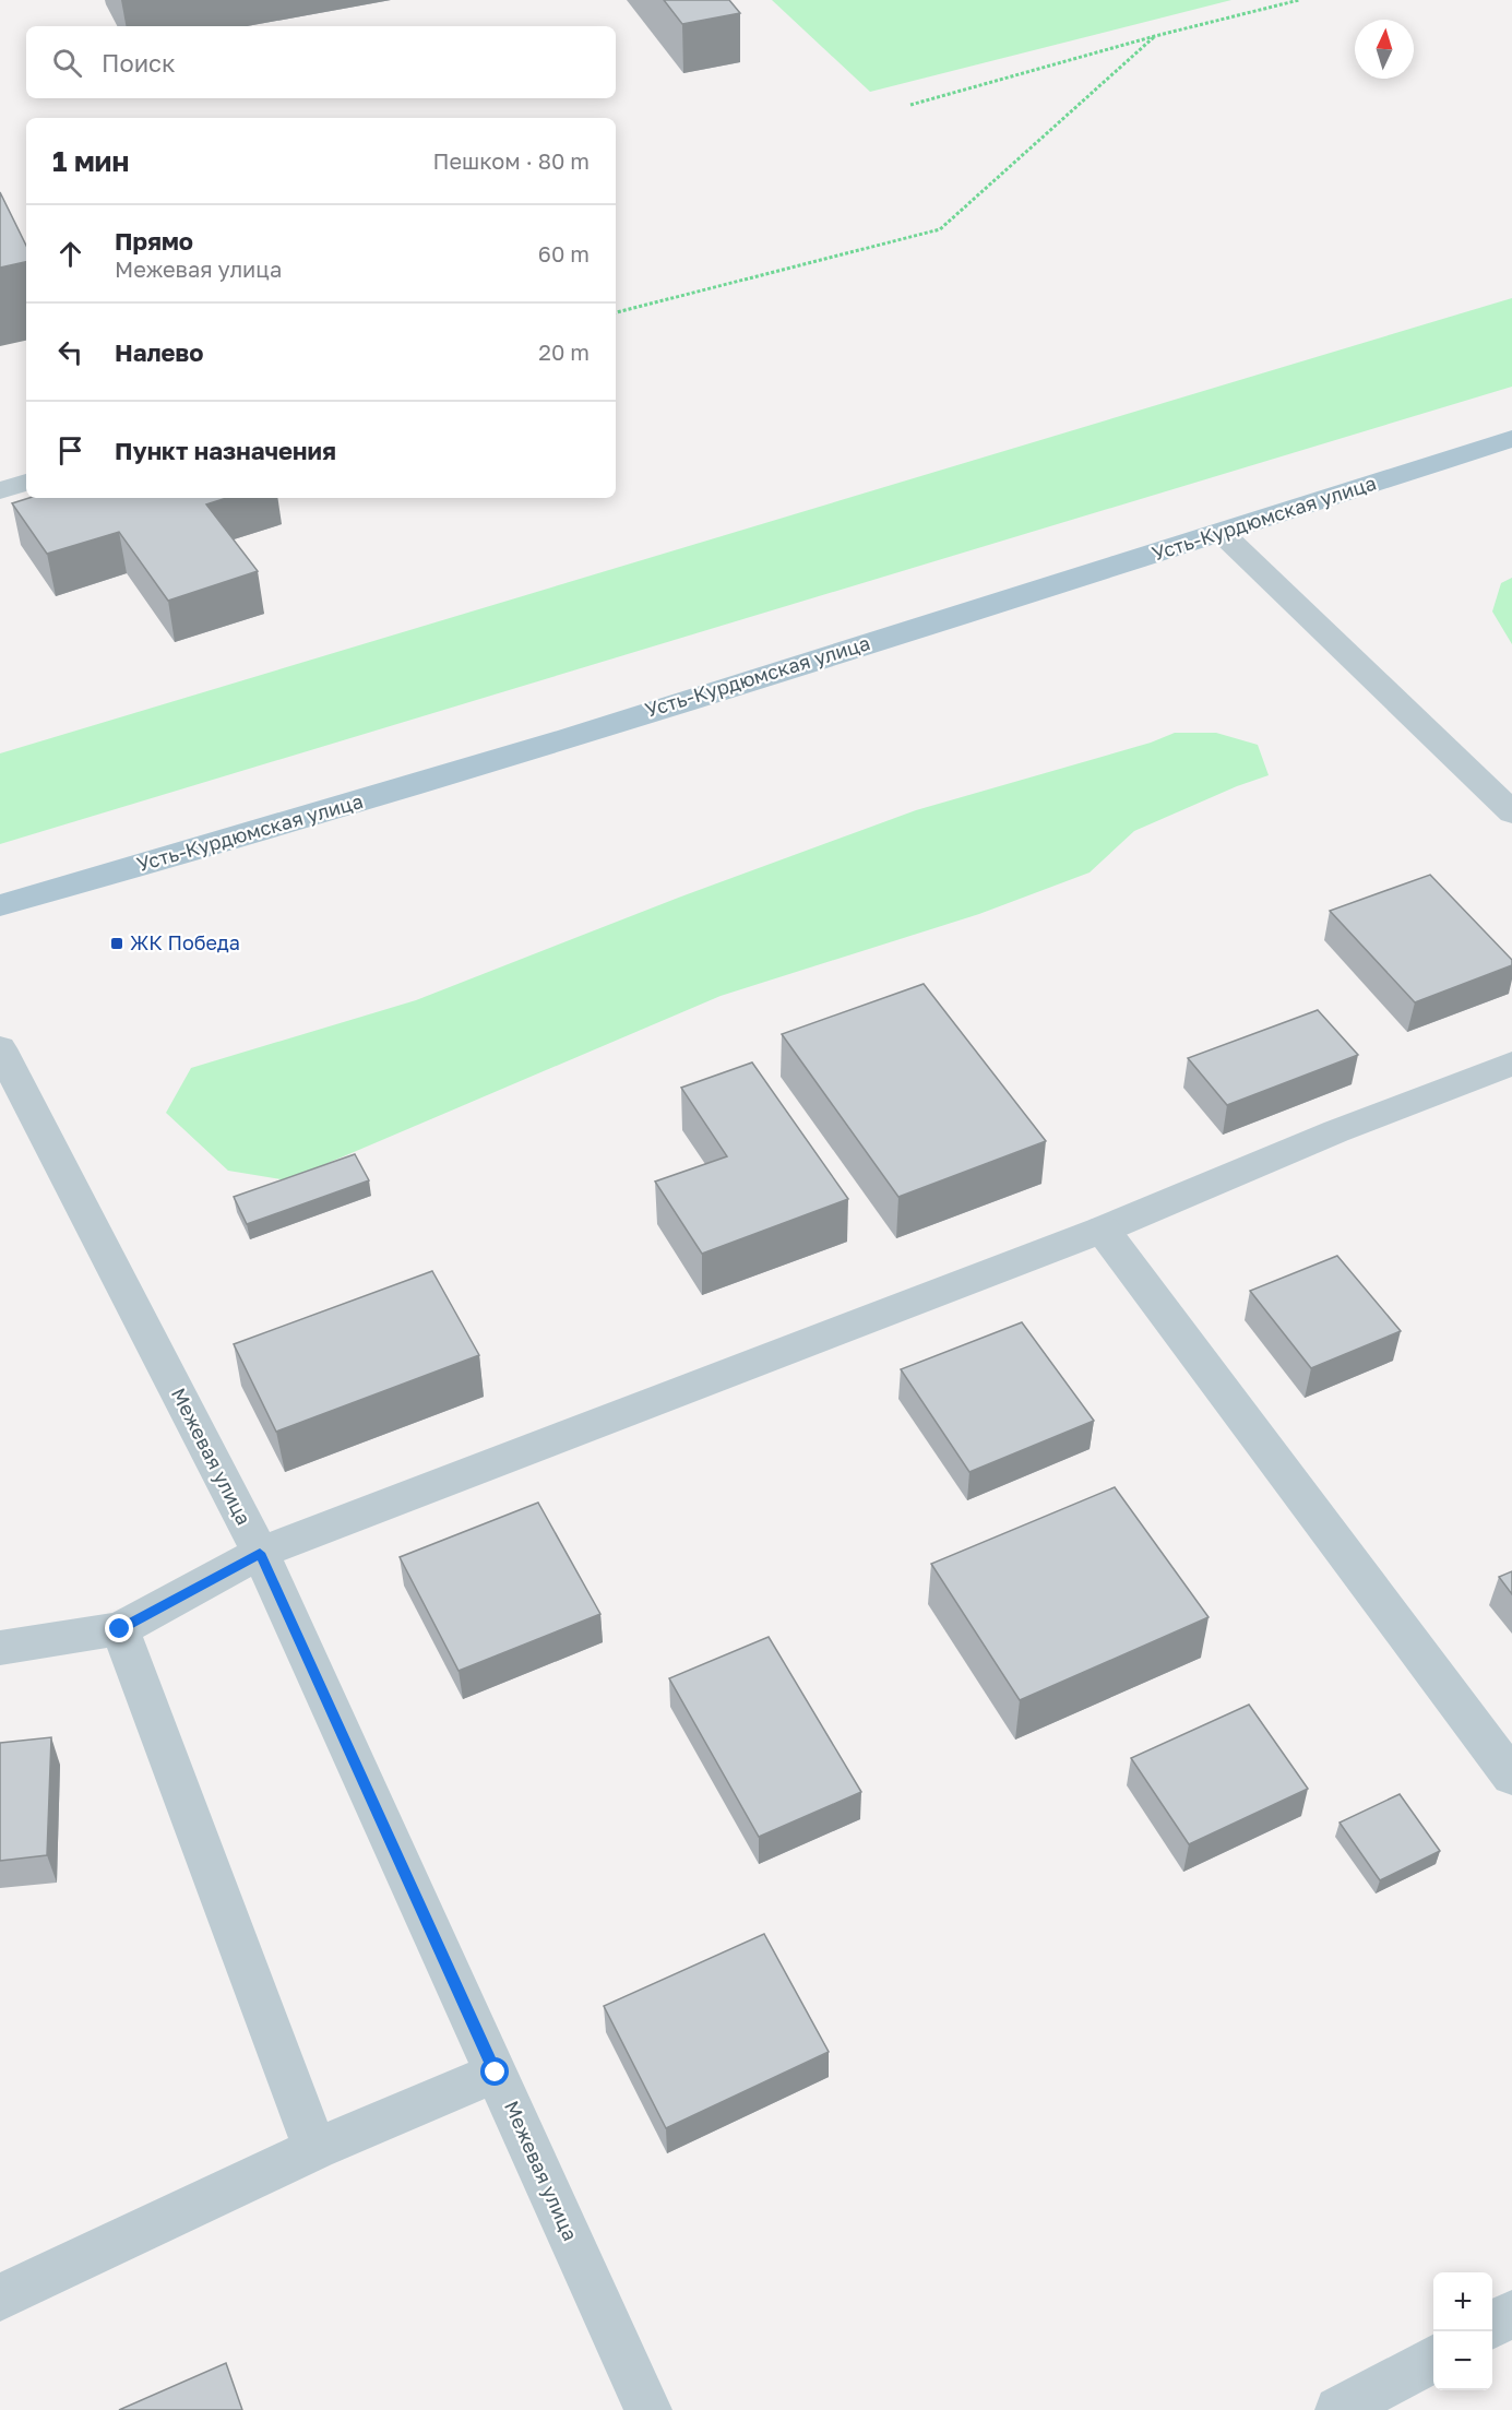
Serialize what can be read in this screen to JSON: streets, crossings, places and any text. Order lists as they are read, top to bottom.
{
  "streets": {
    "main road": ["Усть-Курдюмская улица"],
    "street": ["Межевая улица"]
  },
  "places": {
    "transit": ["ЖК Победа"]
  },
  "north": "top",
  "page": {
    "search": "Поиск",
    "heading": ["1 мин", "Пешком · 80 m"],
    "list": [
      ["Прямо", "Межевая улица", "60 m"],
      ["Налево", "20 m"],
      "Пункт назначения"
    ],
    "map_buttons": ["+", "−"]
  }
}
